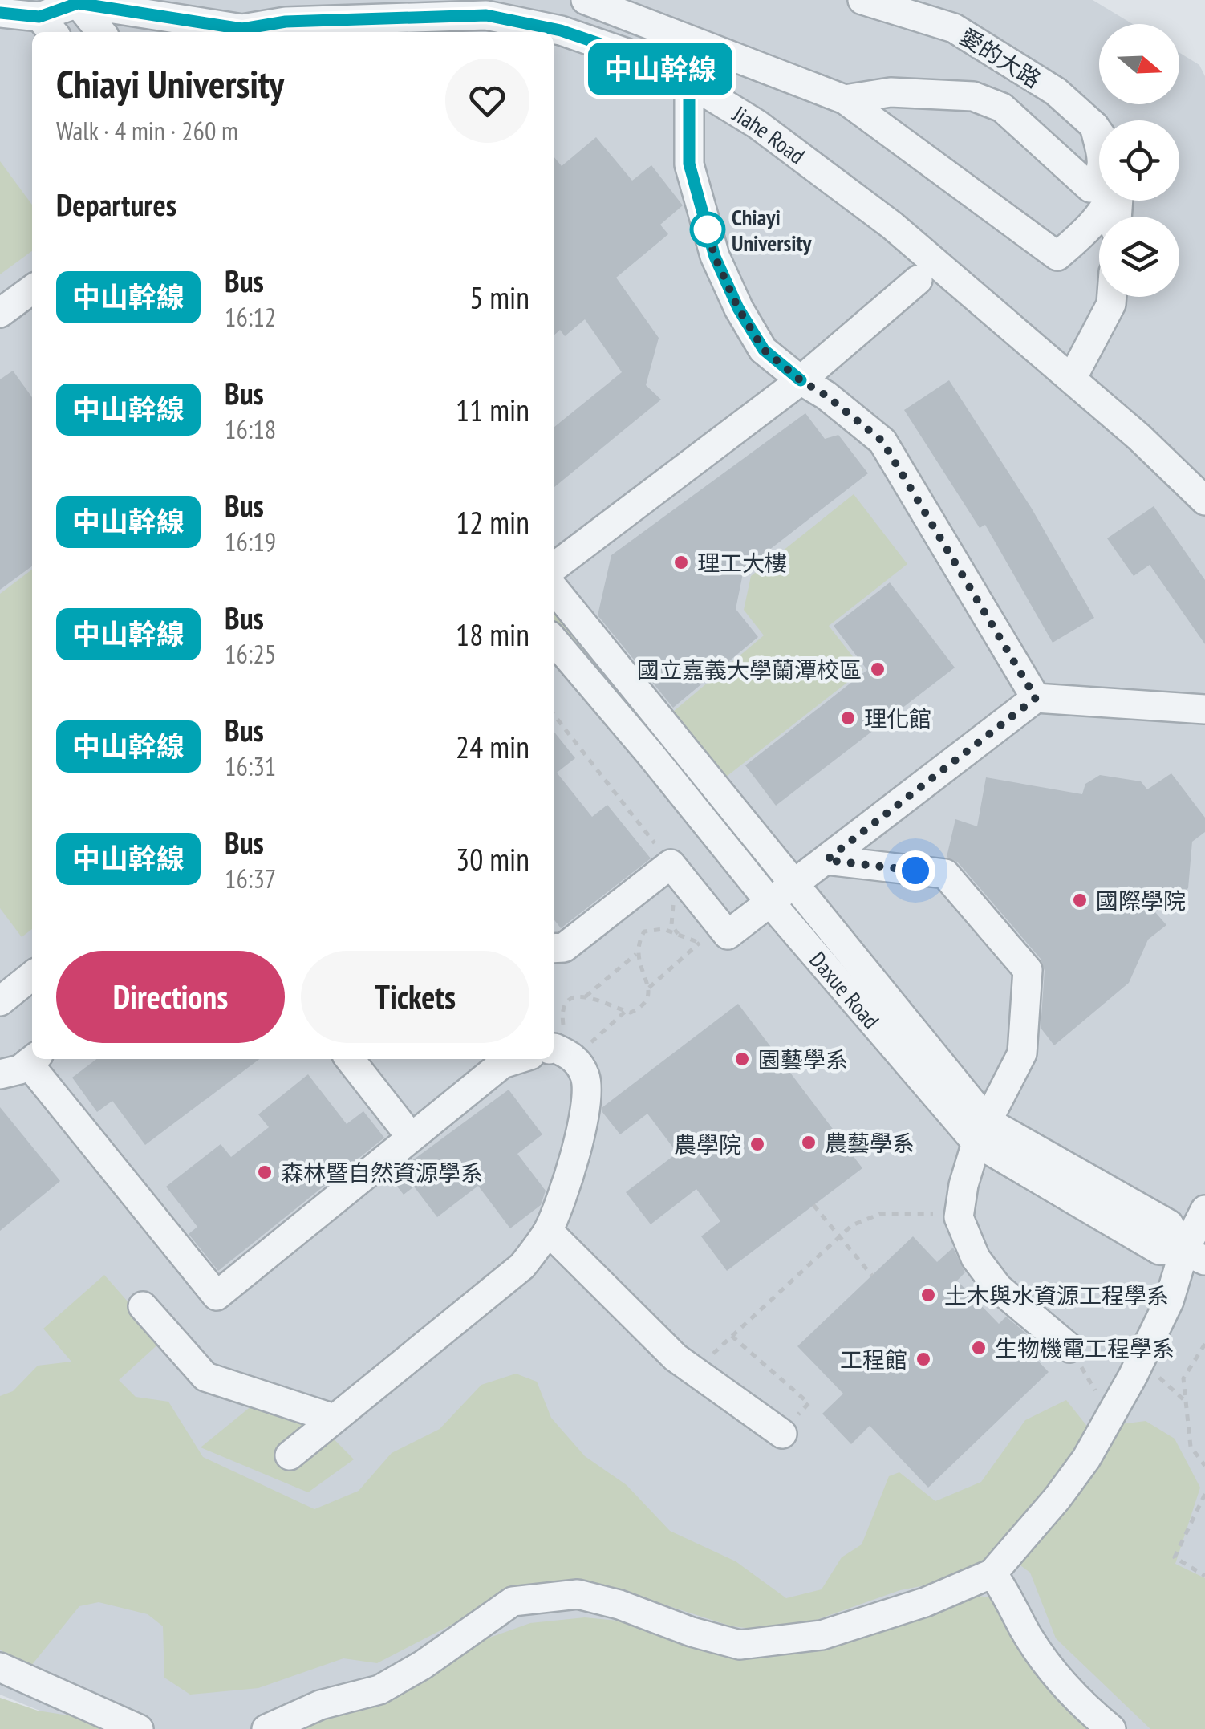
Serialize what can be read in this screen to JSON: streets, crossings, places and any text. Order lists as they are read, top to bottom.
{
  "streets": {
    "street": ["愛的大路", "Jiahe Road", "Daxue Road"]
  },
  "places": [
    "Chiayi University",
    "理工大樓",
    "國立嘉義大學蘭潭校區",
    "理化館",
    "國際學院",
    "園藝學系",
    "農藝學系",
    "農學院",
    "森林暨自然資源學系",
    "土木與水資源工程學系",
    "生物機電工程學系",
    "工程館"
  ],
  "lines": ["bus line 中山幹線"],
  "north": "right",
  "page": {
    "on_map": "中山幹線",
    "heading": [
      ["Chiayi University", "Walk · 4 min · 260 m"],
      "Departures"
    ],
    "list": [
      {
        "mark": "中山幹線",
        "name": "Bus",
        "note": "16:12",
        "value": "5 min"
      },
      {
        "mark": "中山幹線",
        "name": "Bus",
        "note": "16:18",
        "value": "11 min"
      },
      {
        "mark": "中山幹線",
        "name": "Bus",
        "note": "16:19",
        "value": "12 min"
      },
      {
        "mark": "中山幹線",
        "name": "Bus",
        "note": "16:25",
        "value": "18 min"
      },
      {
        "mark": "中山幹線",
        "name": "Bus",
        "note": "16:31",
        "value": "24 min"
      },
      {
        "mark": "中山幹線",
        "name": "Bus",
        "note": "16:37",
        "value": "30 min"
      }
    ],
    "buttons": ["Directions", "Tickets"]
  }
}
